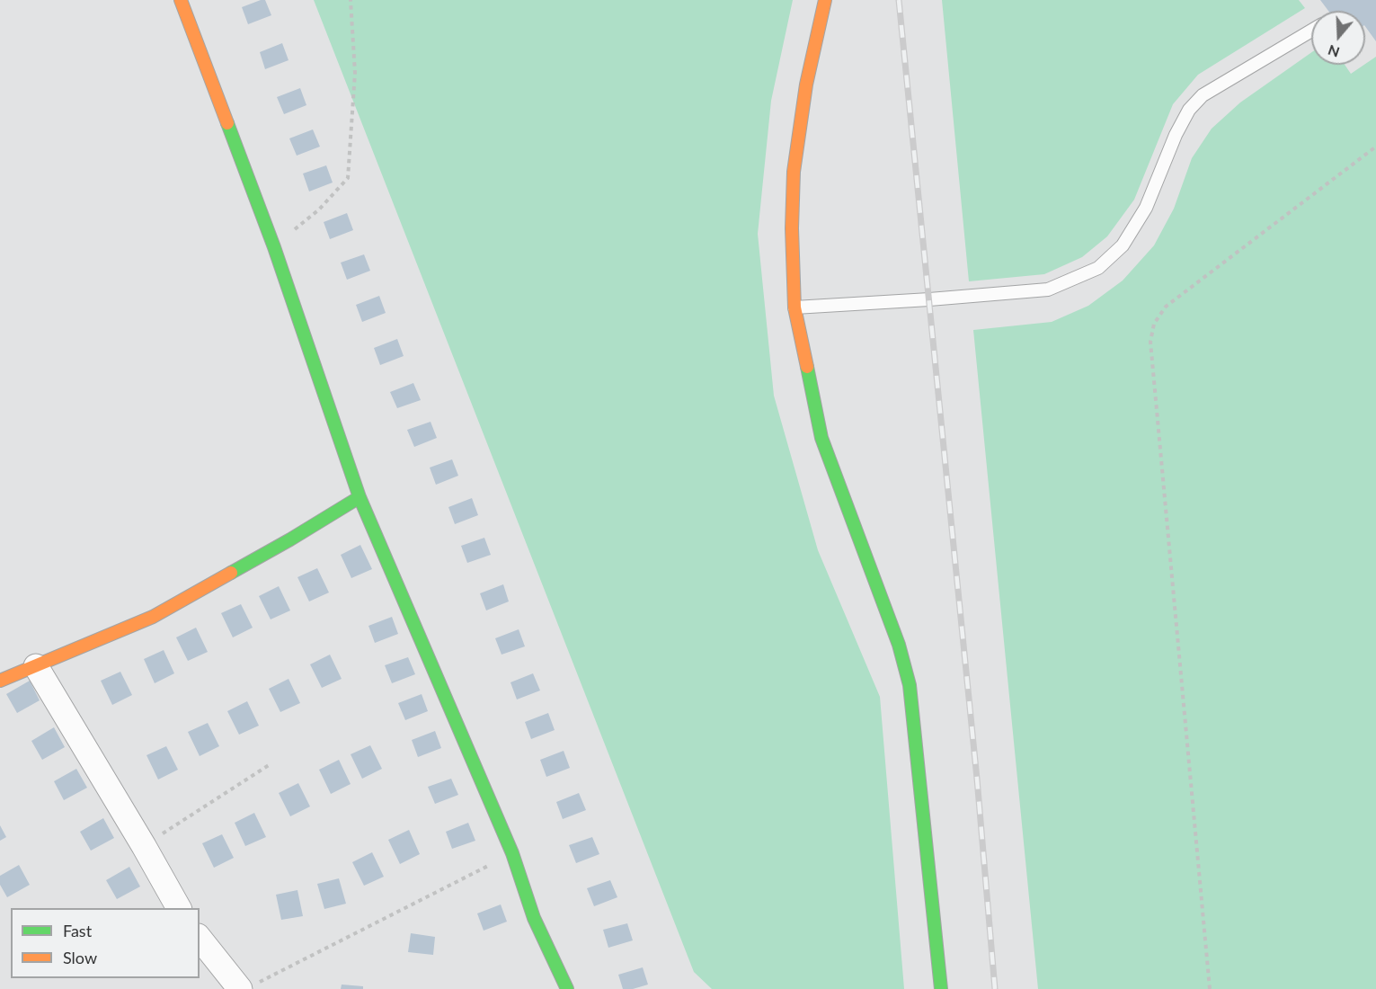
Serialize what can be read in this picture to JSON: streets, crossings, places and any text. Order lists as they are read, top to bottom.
{
  "legend": ["Fast", "Slow"],
  "north": "bottom"
}
